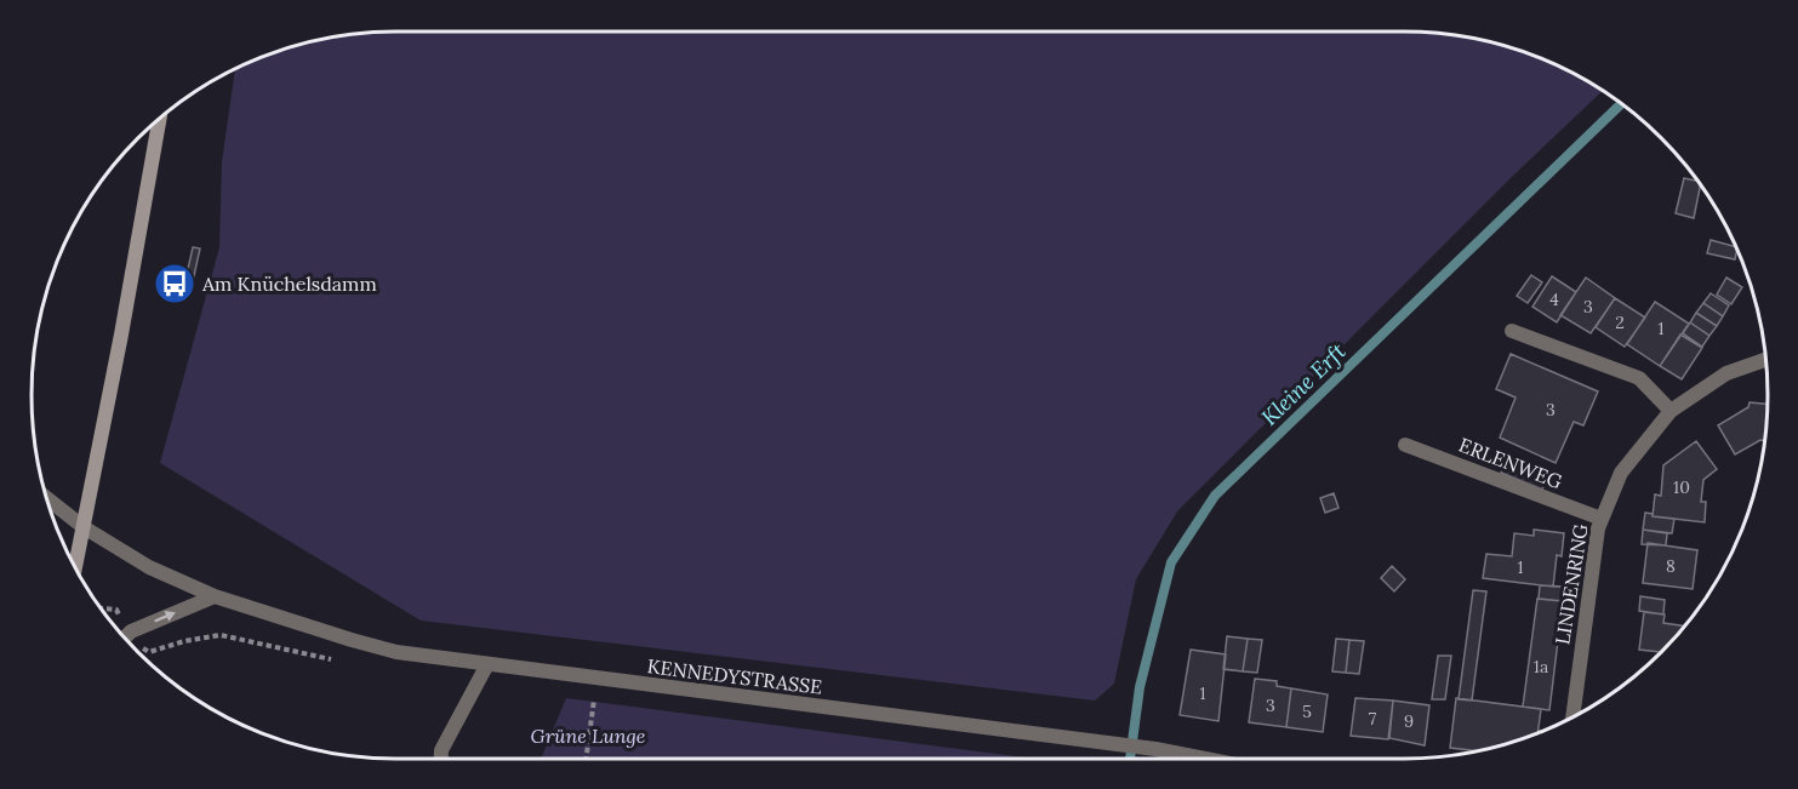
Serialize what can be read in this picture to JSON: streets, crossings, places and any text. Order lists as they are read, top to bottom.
{
  "streets": {
    "street": ["ERLENWEG", "LINDENRING", "KENNEDYSTRASSE"]
  },
  "crossings": [
    ["ERLENWEG", "LINDENRING"]
  ],
  "water": ["Kleine Erft"],
  "parks": ["Grüne Lunge"],
  "places": {
    "bus stop": ["Am Knüchelsdamm"]
  },
  "house_numbers": [
    "4",
    "3",
    "2",
    "1",
    "3",
    "10",
    "8",
    "1",
    "1a",
    "1",
    "3",
    "5",
    "7",
    "9"
  ]
}
